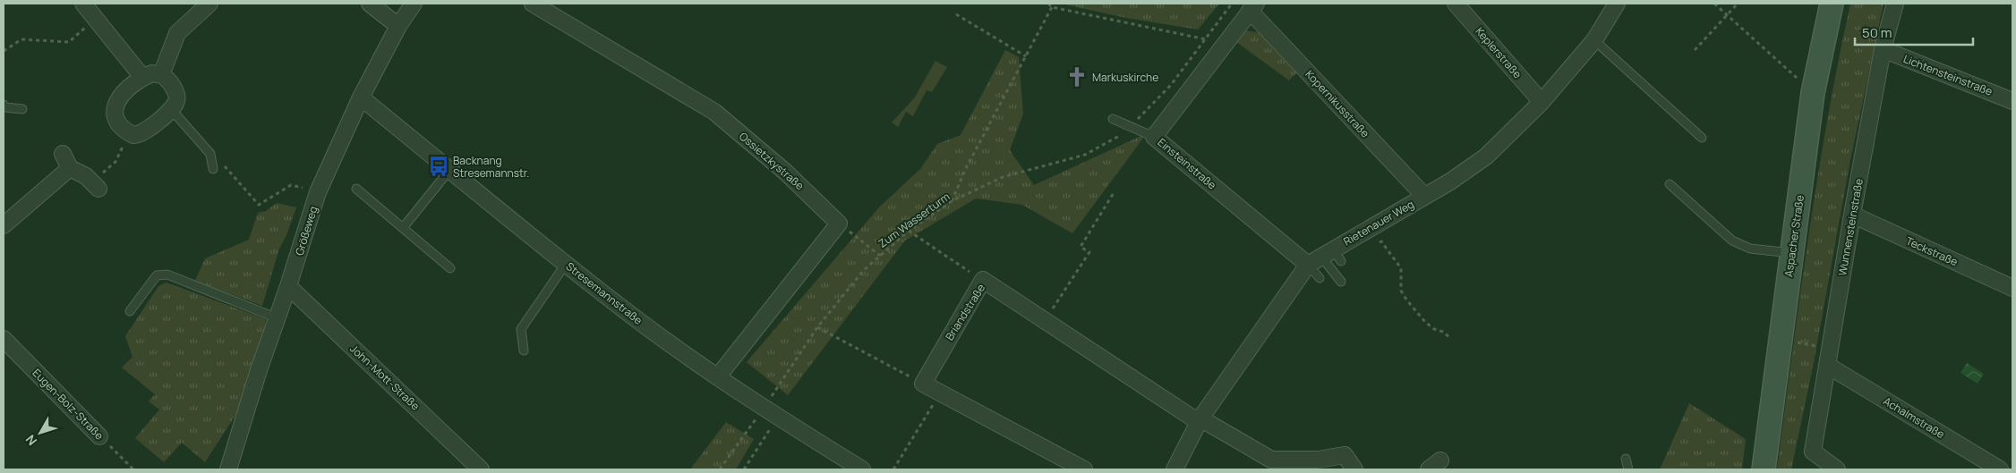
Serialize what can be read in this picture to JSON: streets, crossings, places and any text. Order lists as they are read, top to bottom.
{
  "streets": {
    "street": [
      "Keplerstraße",
      "Lichtensteinstraße",
      "Kopernikusstraße",
      "Ossietzkystraße",
      "Einsteinstraße",
      "Rietenauer Weg",
      "Wunnensteinstraße",
      "Größeweg",
      "Aspacher Straße",
      "Teckstraße",
      "Stresemannstraße",
      "Briandstraße",
      "John-Mott-Straße",
      "Eugen-Bolz-Straße",
      "Achalmstraße"
    ],
    "path": ["Zum Wasserturm"]
  },
  "crossings": [
    ["Keplerstraße", "Rietenauer Weg"],
    ["Lichtensteinstraße", "Wunnensteinstraße"],
    ["Kopernikusstraße", "Einsteinstraße"],
    ["Kopernikusstraße", "Rietenauer Weg"],
    ["Einsteinstraße", "Rietenauer Weg"],
    ["Zum Wasserturm", "Stresemannstraße"],
    ["Rietenauer Weg", "Briandstraße"],
    ["Wunnensteinstraße", "Teckstraße"],
    ["Wunnensteinstraße", "Achalmstraße"],
    ["Größeweg", "Stresemannstraße"],
    ["Größeweg", "John-Mott-Straße"]
  ],
  "places": {
    "church": ["Markuskirche"],
    "bus stop": ["Backnang Stresemannstr."]
  },
  "scale_bar": "50 m",
  "north": "bottom left"
}
